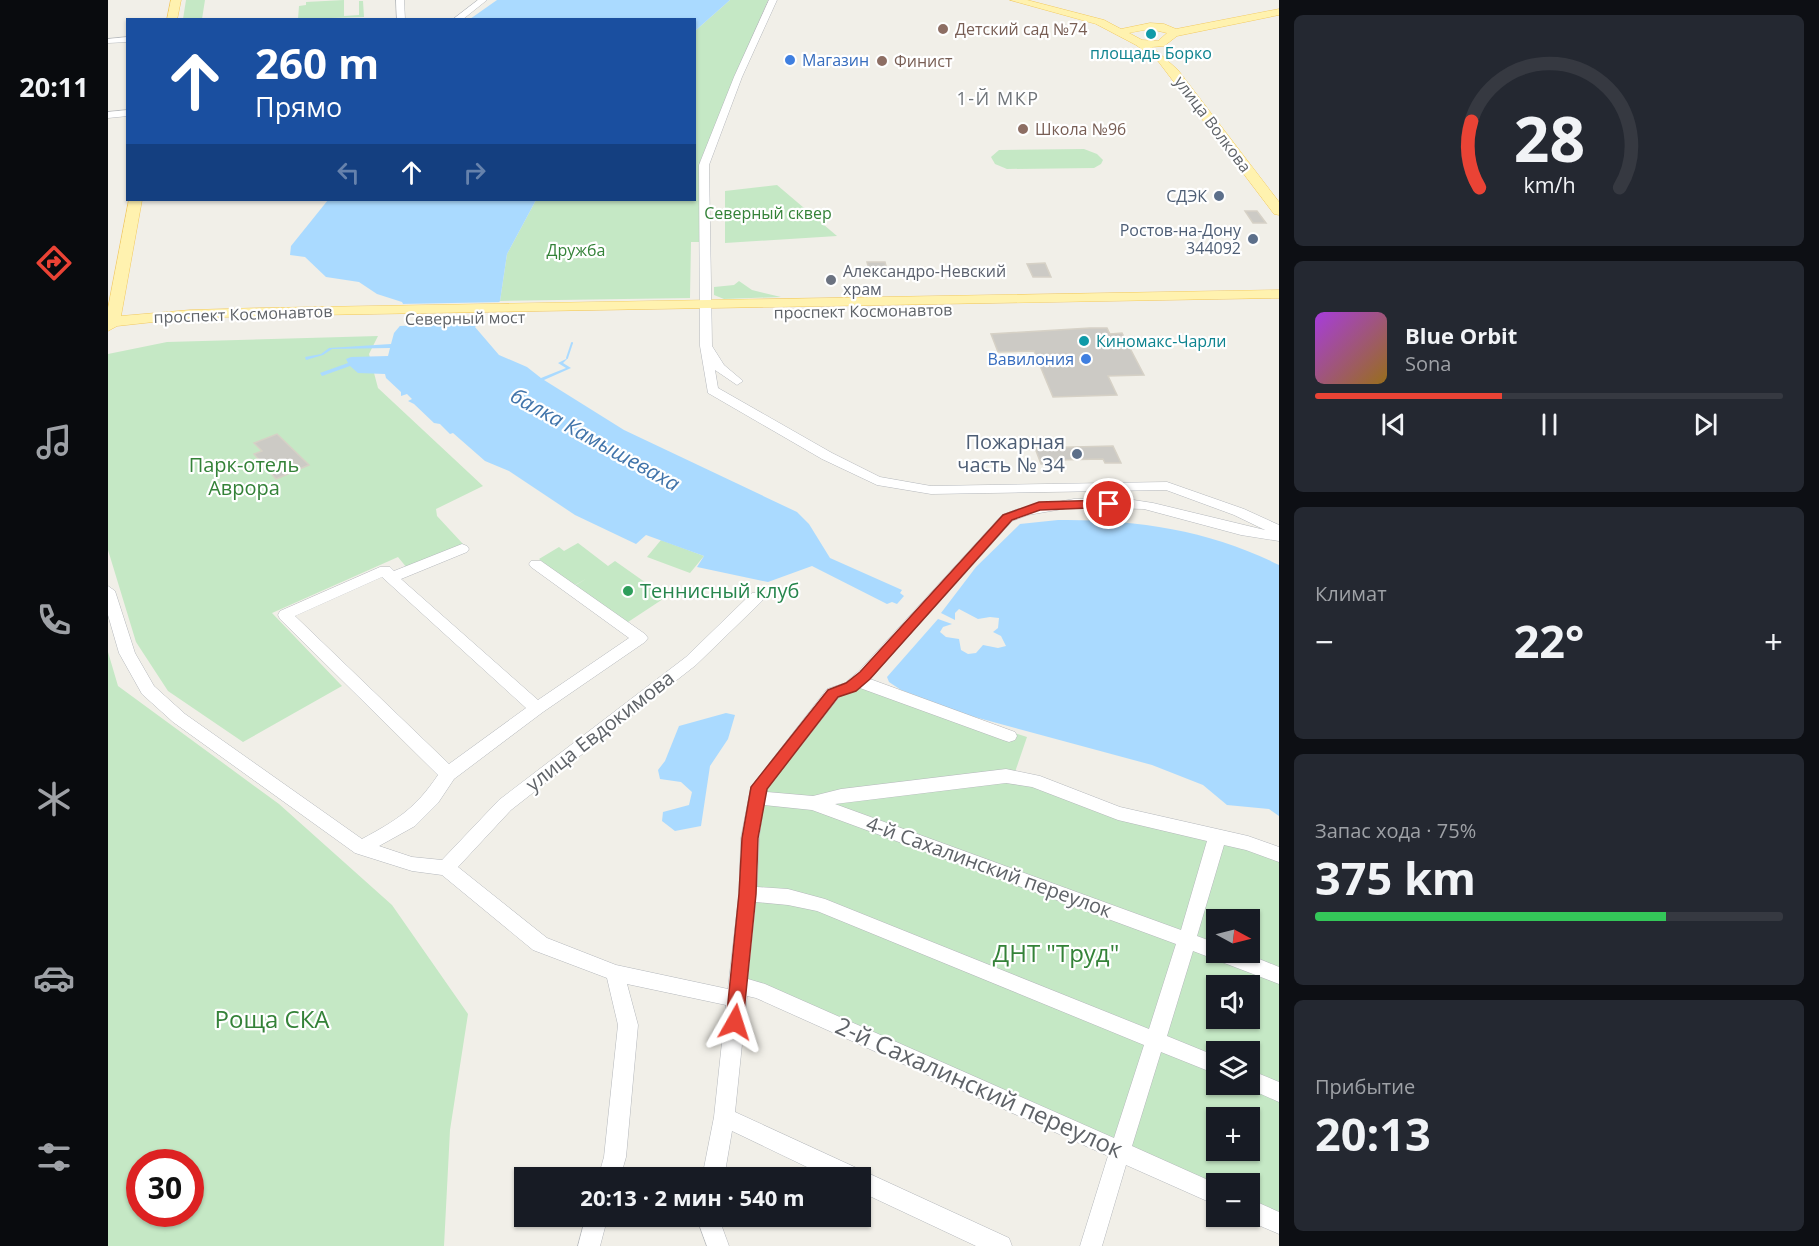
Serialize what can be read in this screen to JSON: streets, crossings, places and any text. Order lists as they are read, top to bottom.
{
  "streets": {
    "main road": ["улица Волкова", "проспект Космонавтов", "Северный мост"],
    "street": ["улица Евдокимова", "4-й Сахалинский переулок", "2-й Сахалинский переулок"]
  },
  "crossings": [
    ["проспект Космонавтов", "Северный мост"]
  ],
  "districts": ["1-Й МКР"],
  "water": ["балка Камышеваха"],
  "parks": [
    "Северный сквер",
    "Дружба",
    "Парк-отель Аврора",
    "ДНТ \"Труд\"",
    "Роща СКА"
  ],
  "places": [
    "Детский сад №74",
    "площадь Борко",
    "Магазин",
    "Финист",
    "Школа №96",
    "СДЭК",
    "Ростов-на-Дону 344092",
    "Александро-Невский храм",
    "Киномакс-Чарли",
    "Вавилония",
    "Пожарная часть № 34",
    "Теннисный клуб"
  ],
  "north": "right",
  "page": {
    "tabs": "20:11",
    "turn": ["260 m", "Прямо"],
    "song": ["Blue Orbit", "Sona"],
    "tile": [
      "Климат",
      ["Запас хода · 75%", "375 km"],
      ["Прибытие", "20:13"]
    ],
    "heat": ["−", "22°", "+"],
    "map_buttons": ["+", "−"],
    "limit": "30",
    "trip": "20:13 · 2 мин · 540 m",
    "gauge": ["28", "km/h"]
  }
}
